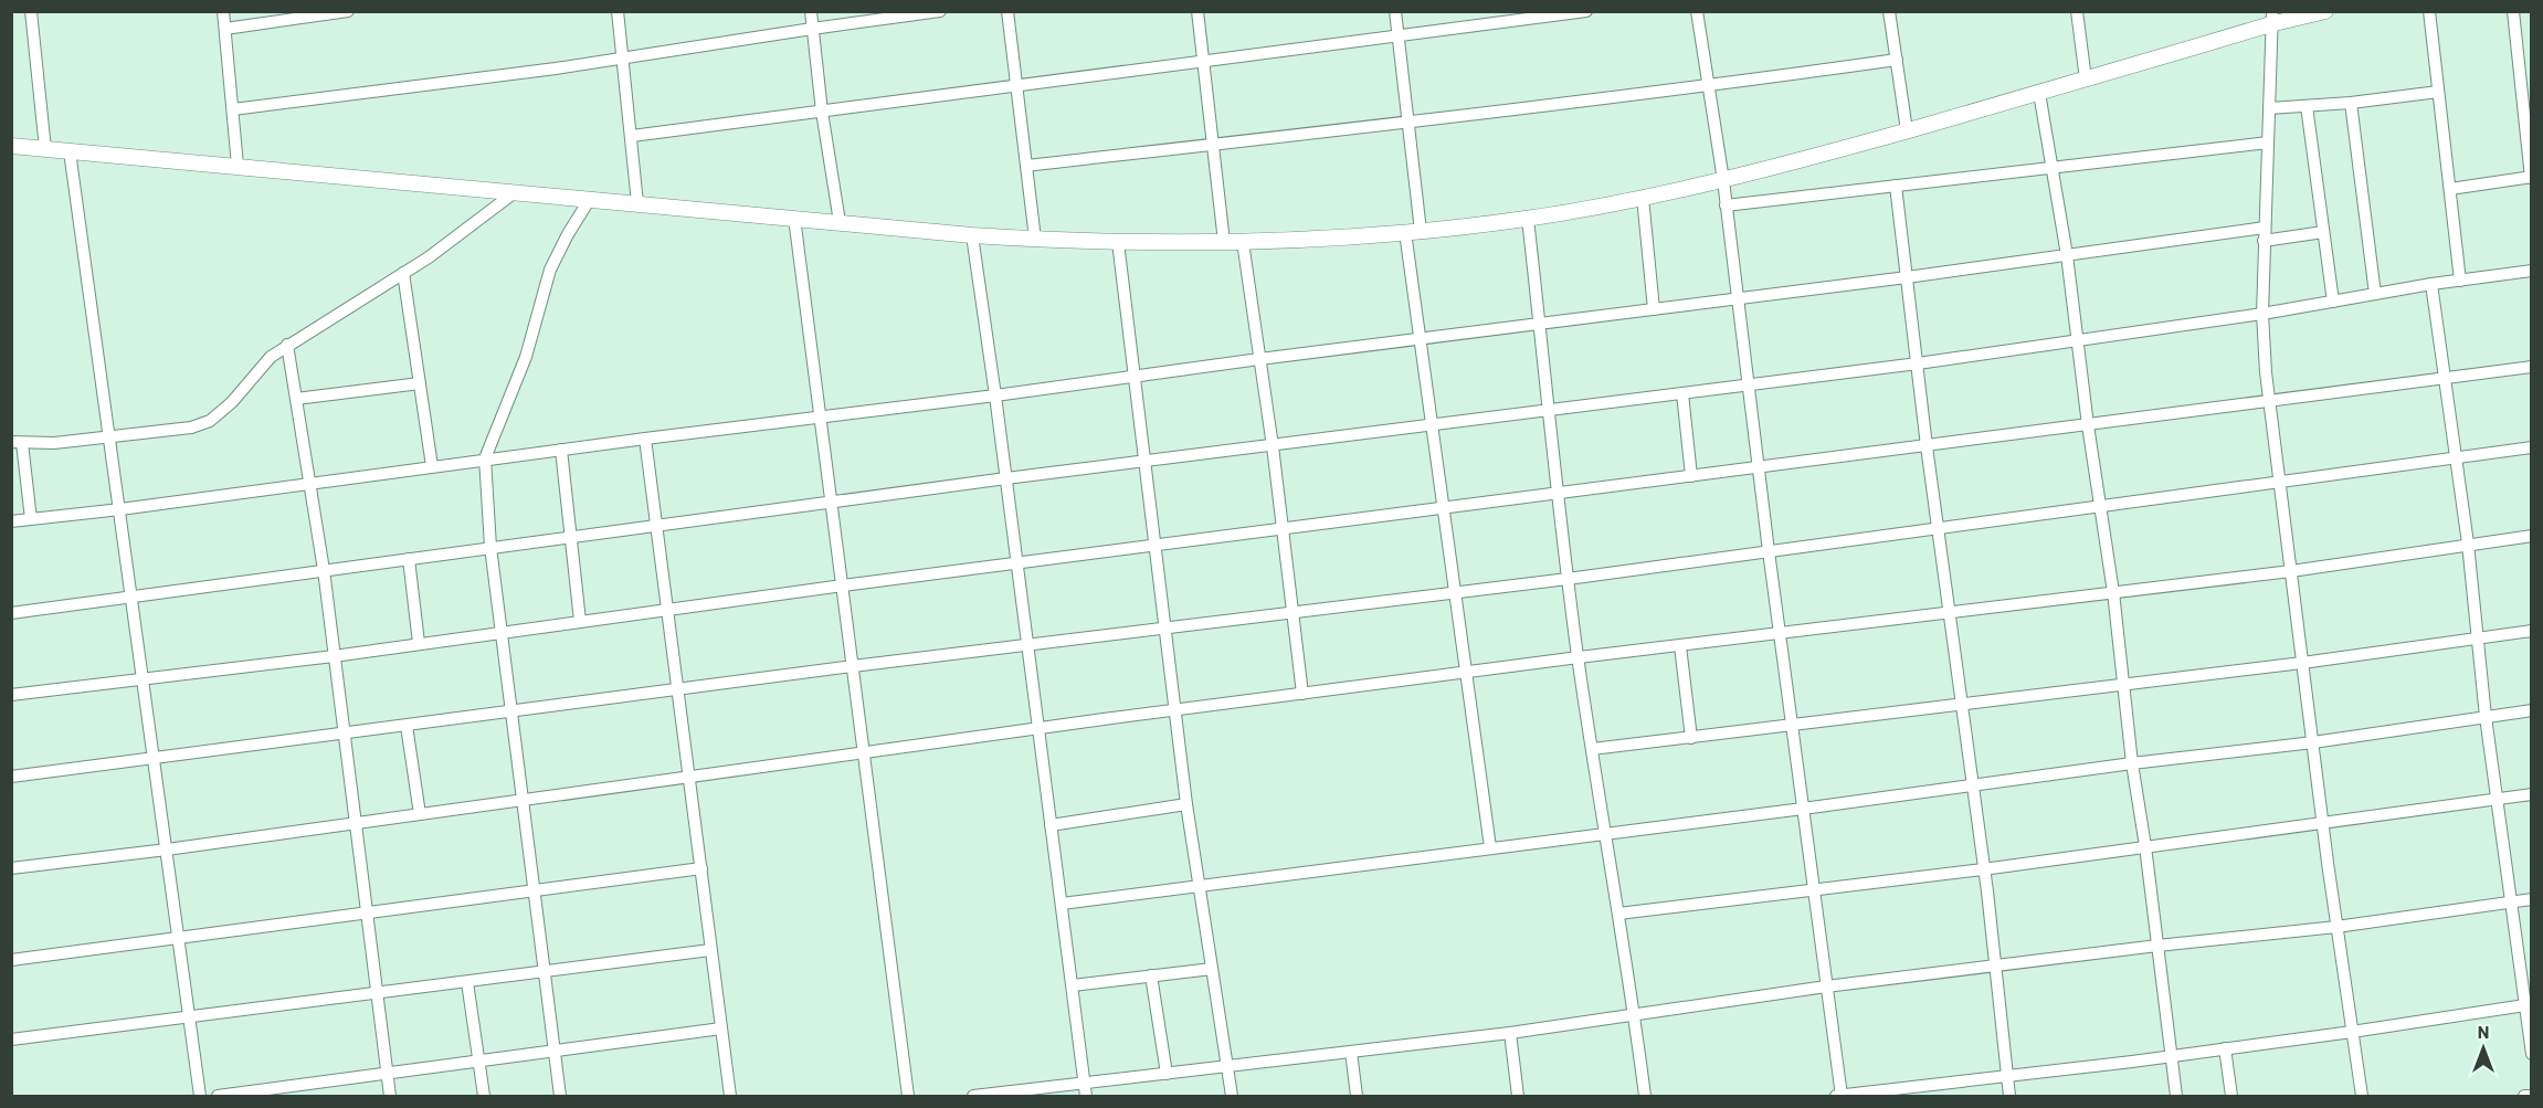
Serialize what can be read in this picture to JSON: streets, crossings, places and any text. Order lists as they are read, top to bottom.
{
  "north": "top"
}
